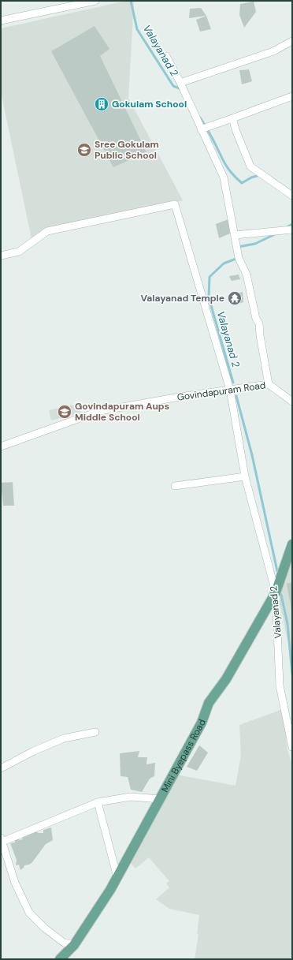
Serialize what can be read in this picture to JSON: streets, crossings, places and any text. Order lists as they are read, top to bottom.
{
  "streets": {
    "main road": ["Mini Byepass Road"],
    "street": ["Govindapuram Road", "Valayanad 2"]
  },
  "crossings": [
    ["Govindapuram Road", "Valayanad 2"],
    ["Valayanad 2", "Mini Byepass Road"]
  ],
  "water": ["Valayanad 2"],
  "places": {
    "building": ["Gokulam School"],
    "school or university": ["Sree Gokulam Public School", "Govindapuram Aups Middle School"],
    "temple": ["Valayanad Temple"]
  }
}
